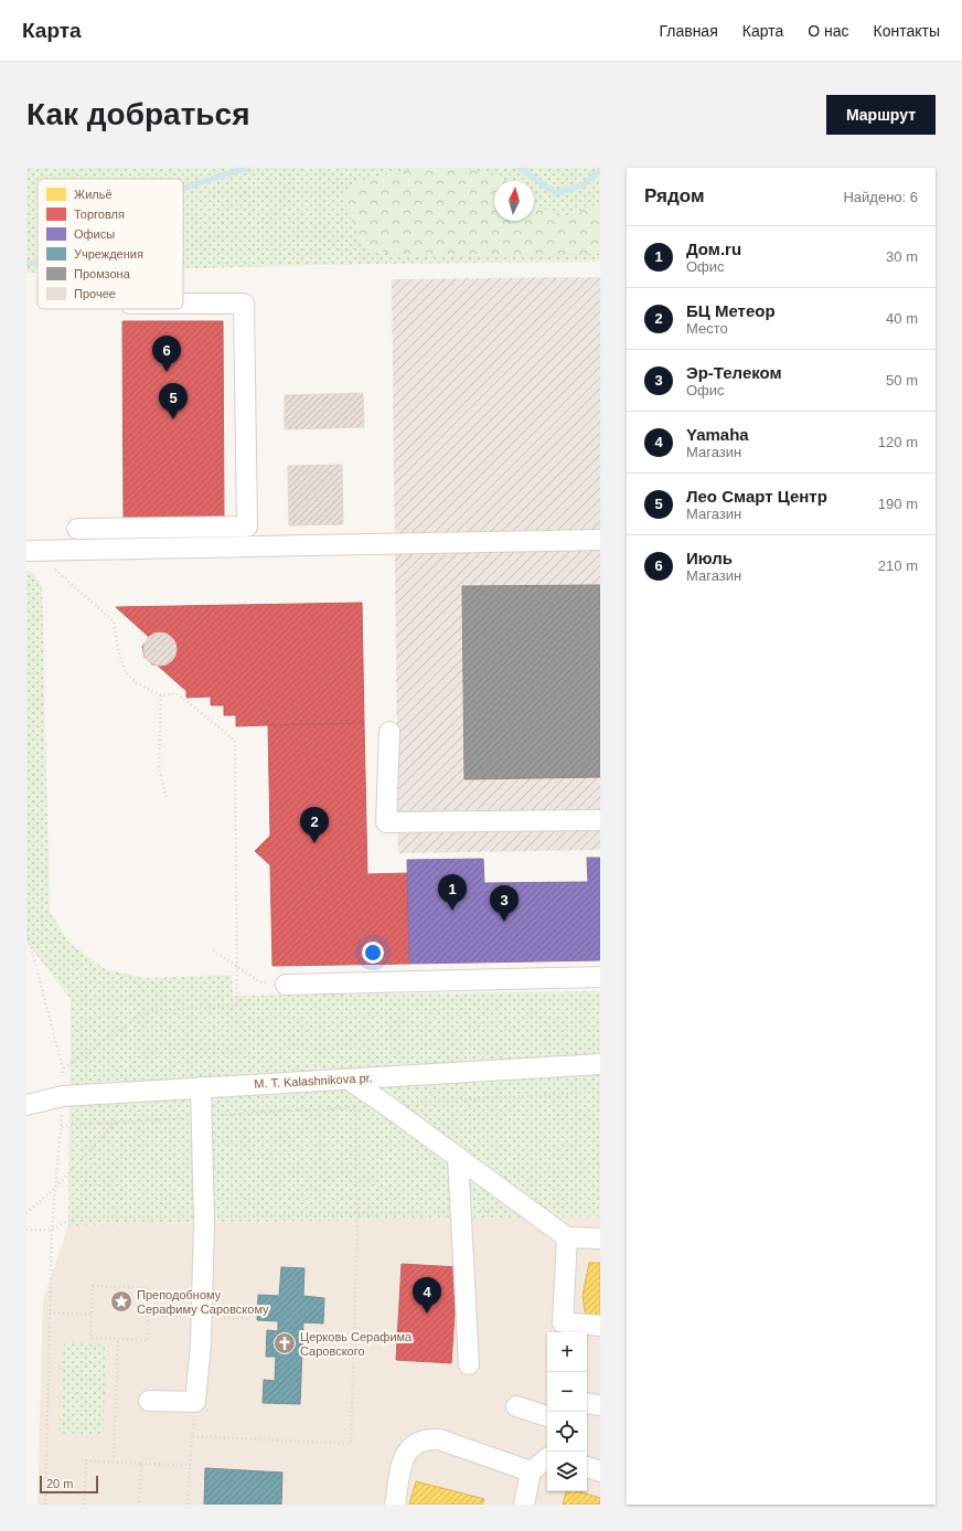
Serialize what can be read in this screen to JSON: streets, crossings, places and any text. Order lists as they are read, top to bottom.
{
  "streets": {
    "street": ["M. T. Kalashnikova pr."]
  },
  "places": {
    "place": ["Преподобному Серафиму Саровскому"],
    "church": ["Церковь Серафима Саровского"]
  },
  "legend": [
    "Жильё",
    "Торговля",
    "Офисы",
    "Учреждения",
    "Промзона",
    "Прочее"
  ],
  "scale_bar": "20 m",
  "north": "top",
  "page": {
    "header": "Карта",
    "nav": [
      "Главная",
      "Карта",
      "О нас",
      "Контакты"
    ],
    "buttons": "Маршрут",
    "title": "Как добраться",
    "heading": ["Рядом", "Найдено: 6"],
    "list": [
      {
        "mark": "1",
        "name": "Дом.ru",
        "note": "Офис",
        "value": "30 m"
      },
      {
        "mark": "2",
        "name": "БЦ Метеор",
        "note": "Место",
        "value": "40 m"
      },
      {
        "mark": "3",
        "name": "Эр-Телеком",
        "note": "Офис",
        "value": "50 m"
      },
      {
        "mark": "4",
        "name": "Yamaha",
        "note": "Магазин",
        "value": "120 m"
      },
      {
        "mark": "5",
        "name": "Лео Смарт Центр",
        "note": "Магазин",
        "value": "190 m"
      },
      {
        "mark": "6",
        "name": "Июль",
        "note": "Магазин",
        "value": "210 m"
      }
    ],
    "pins": [
      "6",
      "5",
      "2",
      "1",
      "3",
      "4"
    ],
    "map_buttons": ["+", "−"],
    "scale": "20 m"
  }
}
